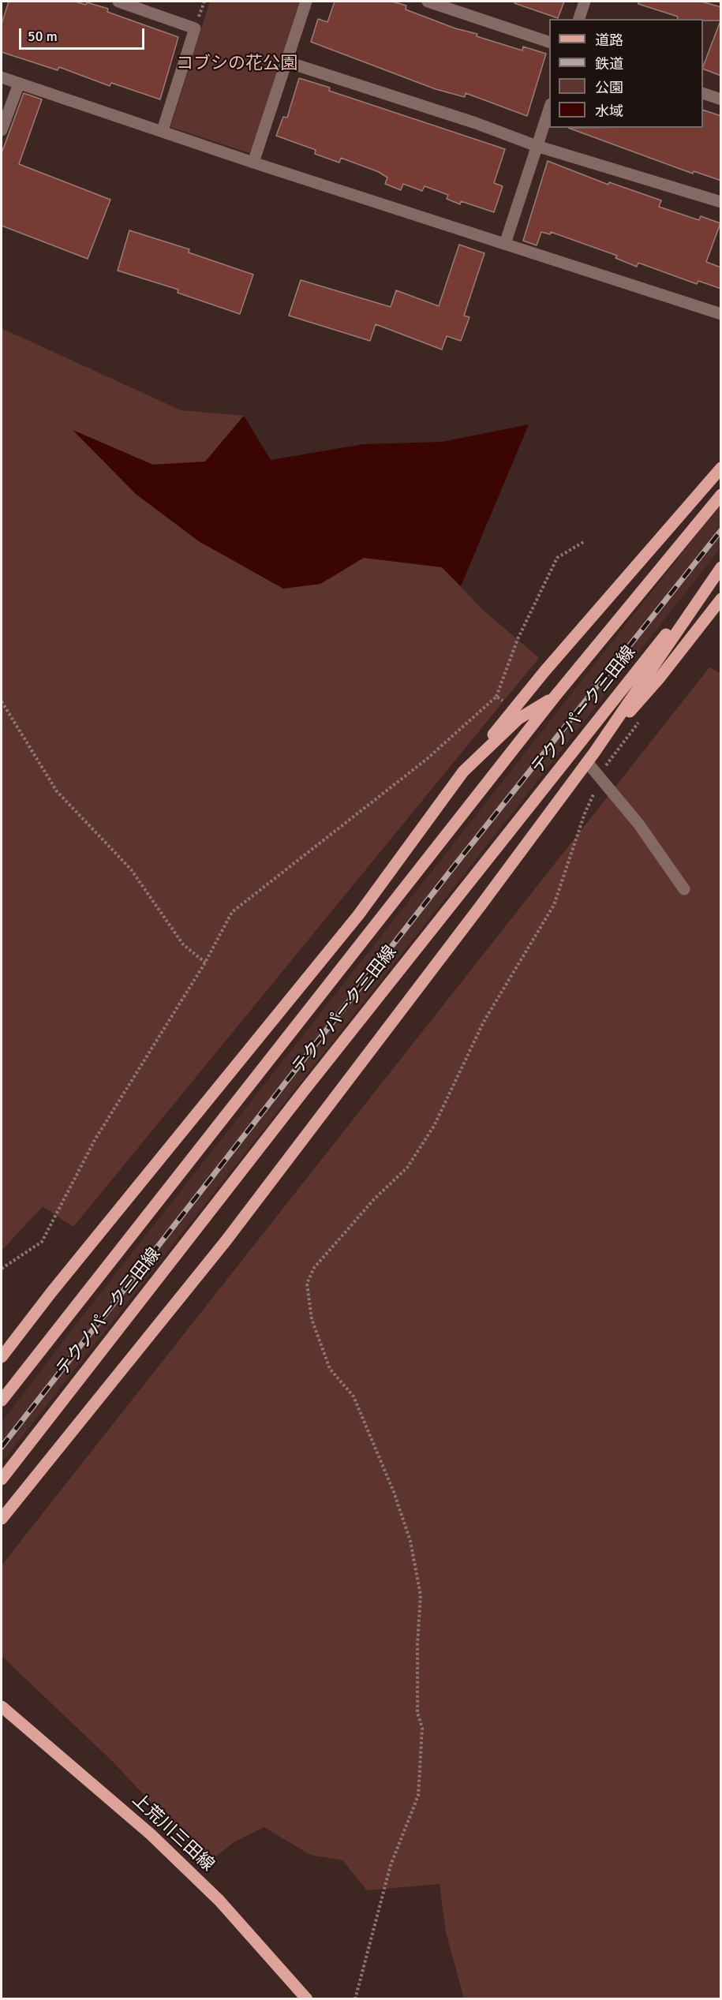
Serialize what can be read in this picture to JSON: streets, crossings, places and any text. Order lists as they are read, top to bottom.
{
  "streets": {
    "main road": ["テクノパーク三田線", "上荒川三田線"]
  },
  "parks": ["コブシの花公園"],
  "legend": [
    "道路",
    "鉄道",
    "公園",
    "水域"
  ],
  "scale_bar": "50 m"
}
